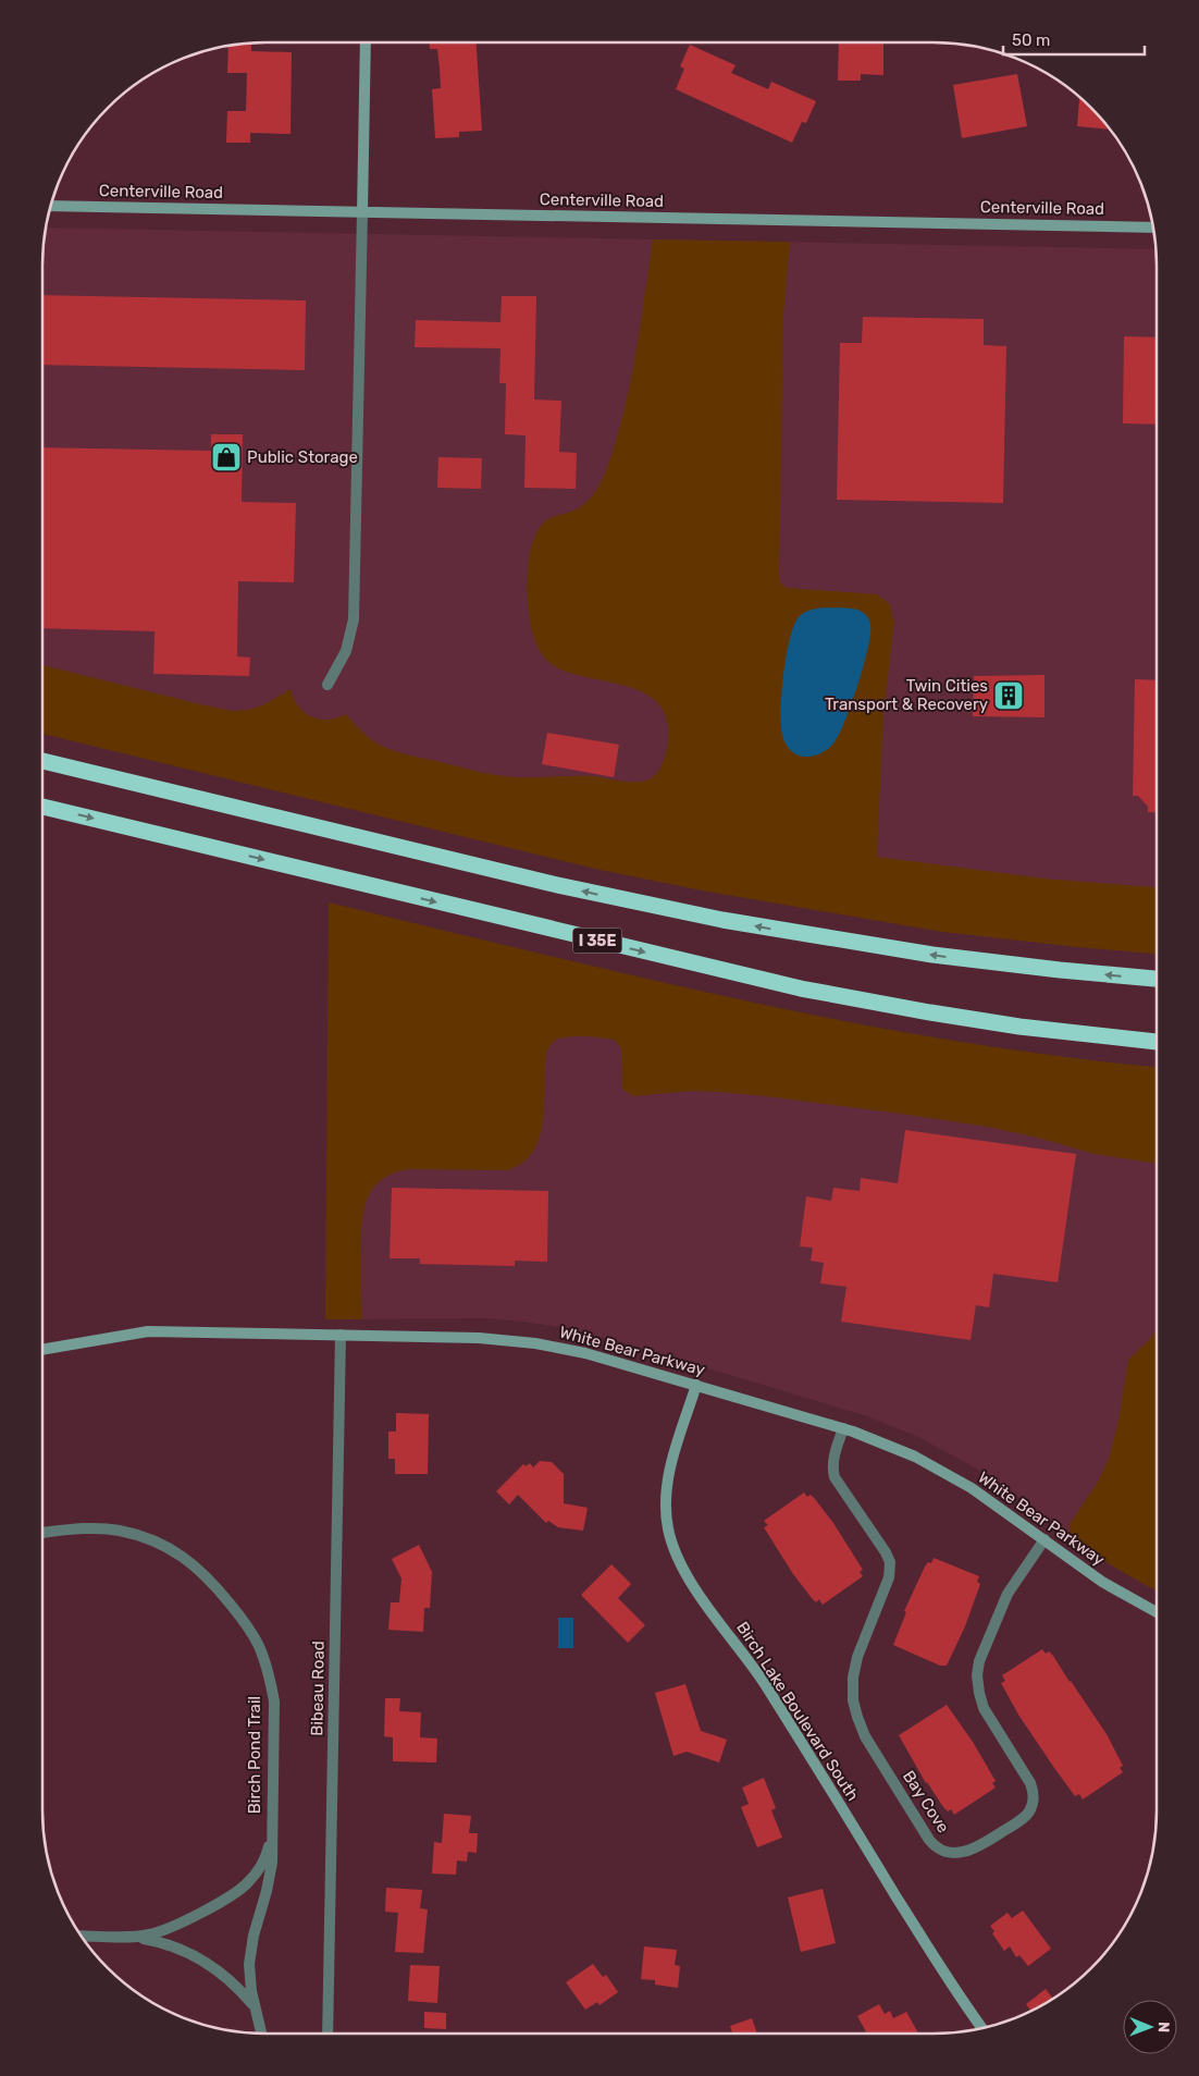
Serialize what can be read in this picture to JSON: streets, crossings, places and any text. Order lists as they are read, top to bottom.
{
  "streets": {
    "highway": ["I 35E"],
    "street": [
      "Centerville Road",
      "White Bear Parkway",
      "Bibeau Road",
      "Birch Lake Boulevard South",
      "Birch Pond Trail",
      "Bay Cove"
    ]
  },
  "crossings": [
    ["White Bear Parkway", "Bibeau Road"],
    ["White Bear Parkway", "Birch Lake Boulevard South"],
    ["White Bear Parkway", "Bay Cove"]
  ],
  "places": {
    "shop": ["Public Storage"],
    "building": ["Twin Cities Transport & Recovery"]
  },
  "scale_bar": "50 m",
  "north": "right"
}
